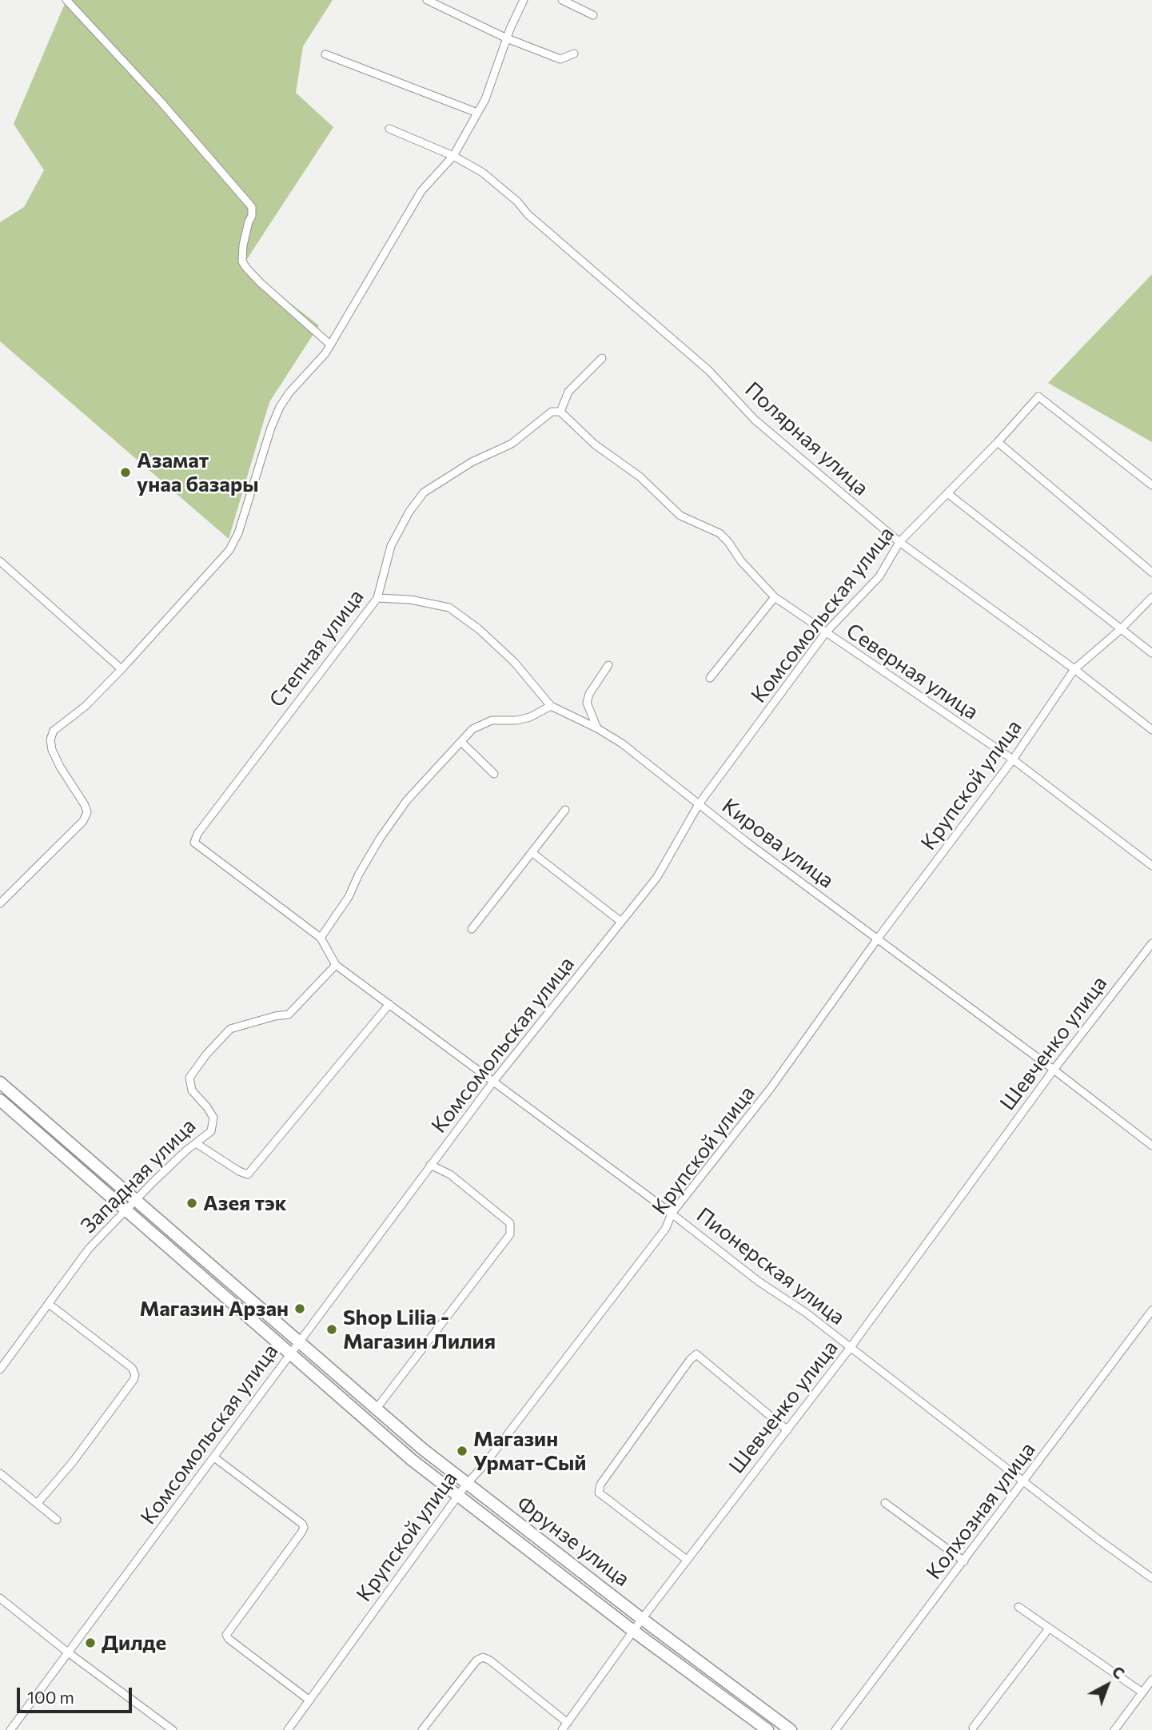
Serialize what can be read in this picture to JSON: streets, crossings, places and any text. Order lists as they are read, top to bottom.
{
  "streets": {
    "main road": ["Фрунзе улица"],
    "street": [
      "Полярная улица",
      "Комсомольская улица",
      "Степная улица",
      "Северная улица",
      "Крупской улица",
      "Кирова улица",
      "Шевченко улица",
      "Западная улица",
      "Пионерская улица",
      "Колхозная улица"
    ]
  },
  "crossings": [
    ["Полярная улица", "Комсомольская улица"],
    ["Полярная улица", "Крупской улица"],
    ["Комсомольская улица", "Северная улица"],
    ["Комсомольская улица", "Кирова улица"],
    ["Комсомольская улица", "Пионерская улица"],
    ["Комсомольская улица", "Фрунзе улица"],
    ["Степная улица", "Северная улица"],
    ["Степная улица", "Кирова улица"],
    ["Степная улица", "Пионерская улица"],
    ["Северная улица", "Крупской улица"],
    ["Крупской улица", "Кирова улица"],
    ["Крупской улица", "Пионерская улица"],
    ["Крупской улица", "Фрунзе улица"],
    ["Кирова улица", "Шевченко улица"],
    ["Шевченко улица", "Пионерская улица"],
    ["Шевченко улица", "Фрунзе улица"],
    ["Западная улица", "Пионерская улица"],
    ["Западная улица", "Фрунзе улица"],
    ["Пионерская улица", "Колхозная улица"]
  ],
  "places": [
    "Азамат унаа базары",
    "Азея тэк",
    "Магазин Арзан",
    "Shop Lilia - Магазин Лилия",
    "Магазин Урмат-Сый",
    "Дилде"
  ],
  "scale_bar": "100 m",
  "north": "top right"
}
